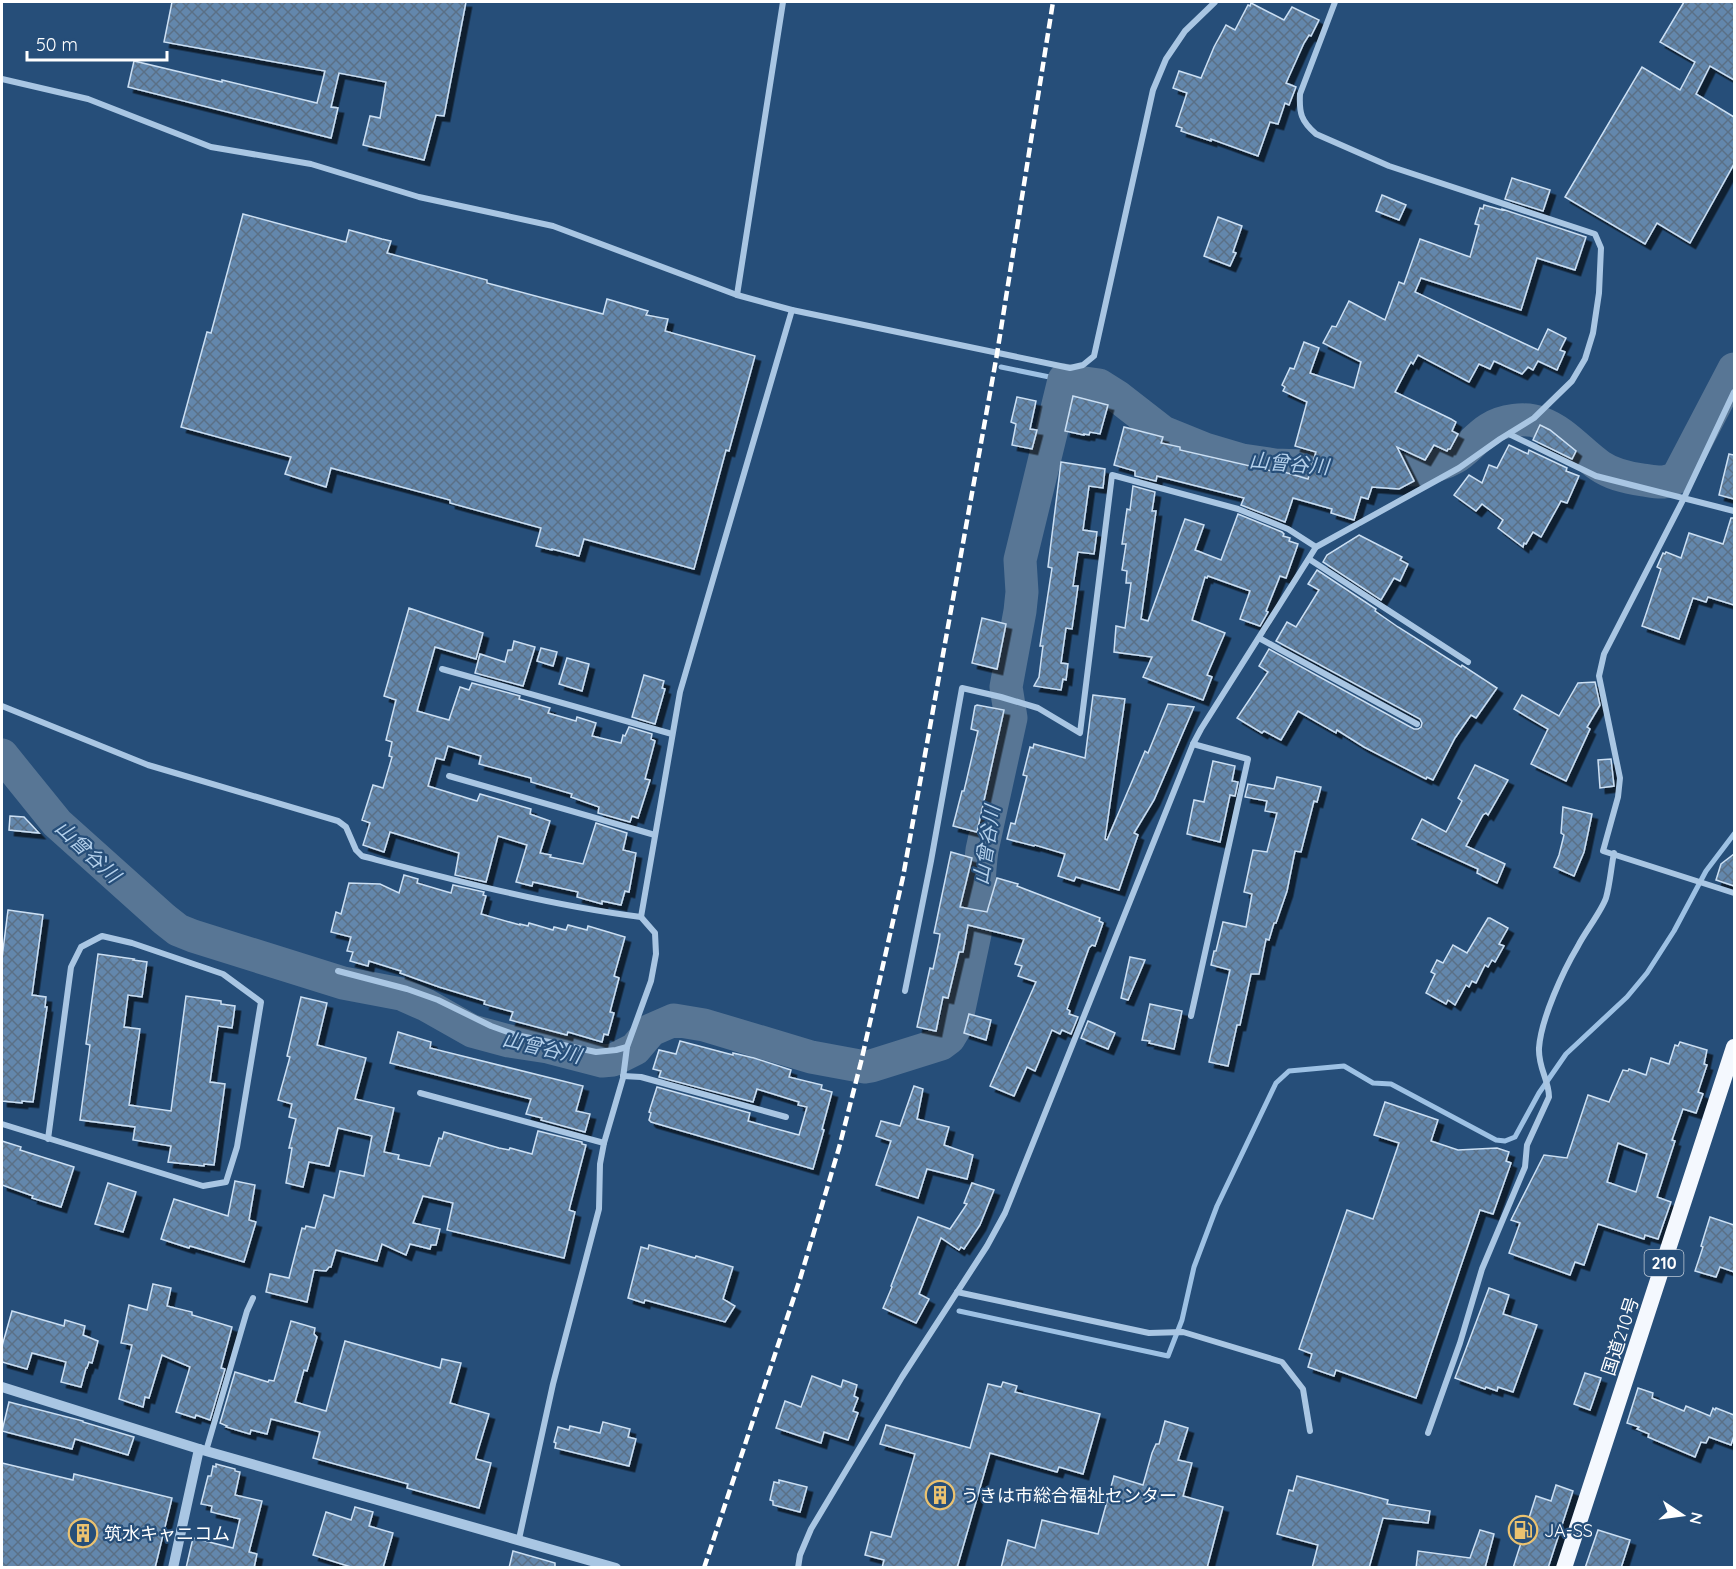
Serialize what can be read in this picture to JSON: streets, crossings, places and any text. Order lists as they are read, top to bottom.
{
  "streets": {
    "highway": ["210", "国道210号"]
  },
  "water": ["山曾谷川"],
  "places": {
    "building": ["うきは市総合福祉センター", "筑水キャニコム"],
    "fuel station": ["JA-SS"]
  },
  "scale_bar": "50 m",
  "north": "right"
}
